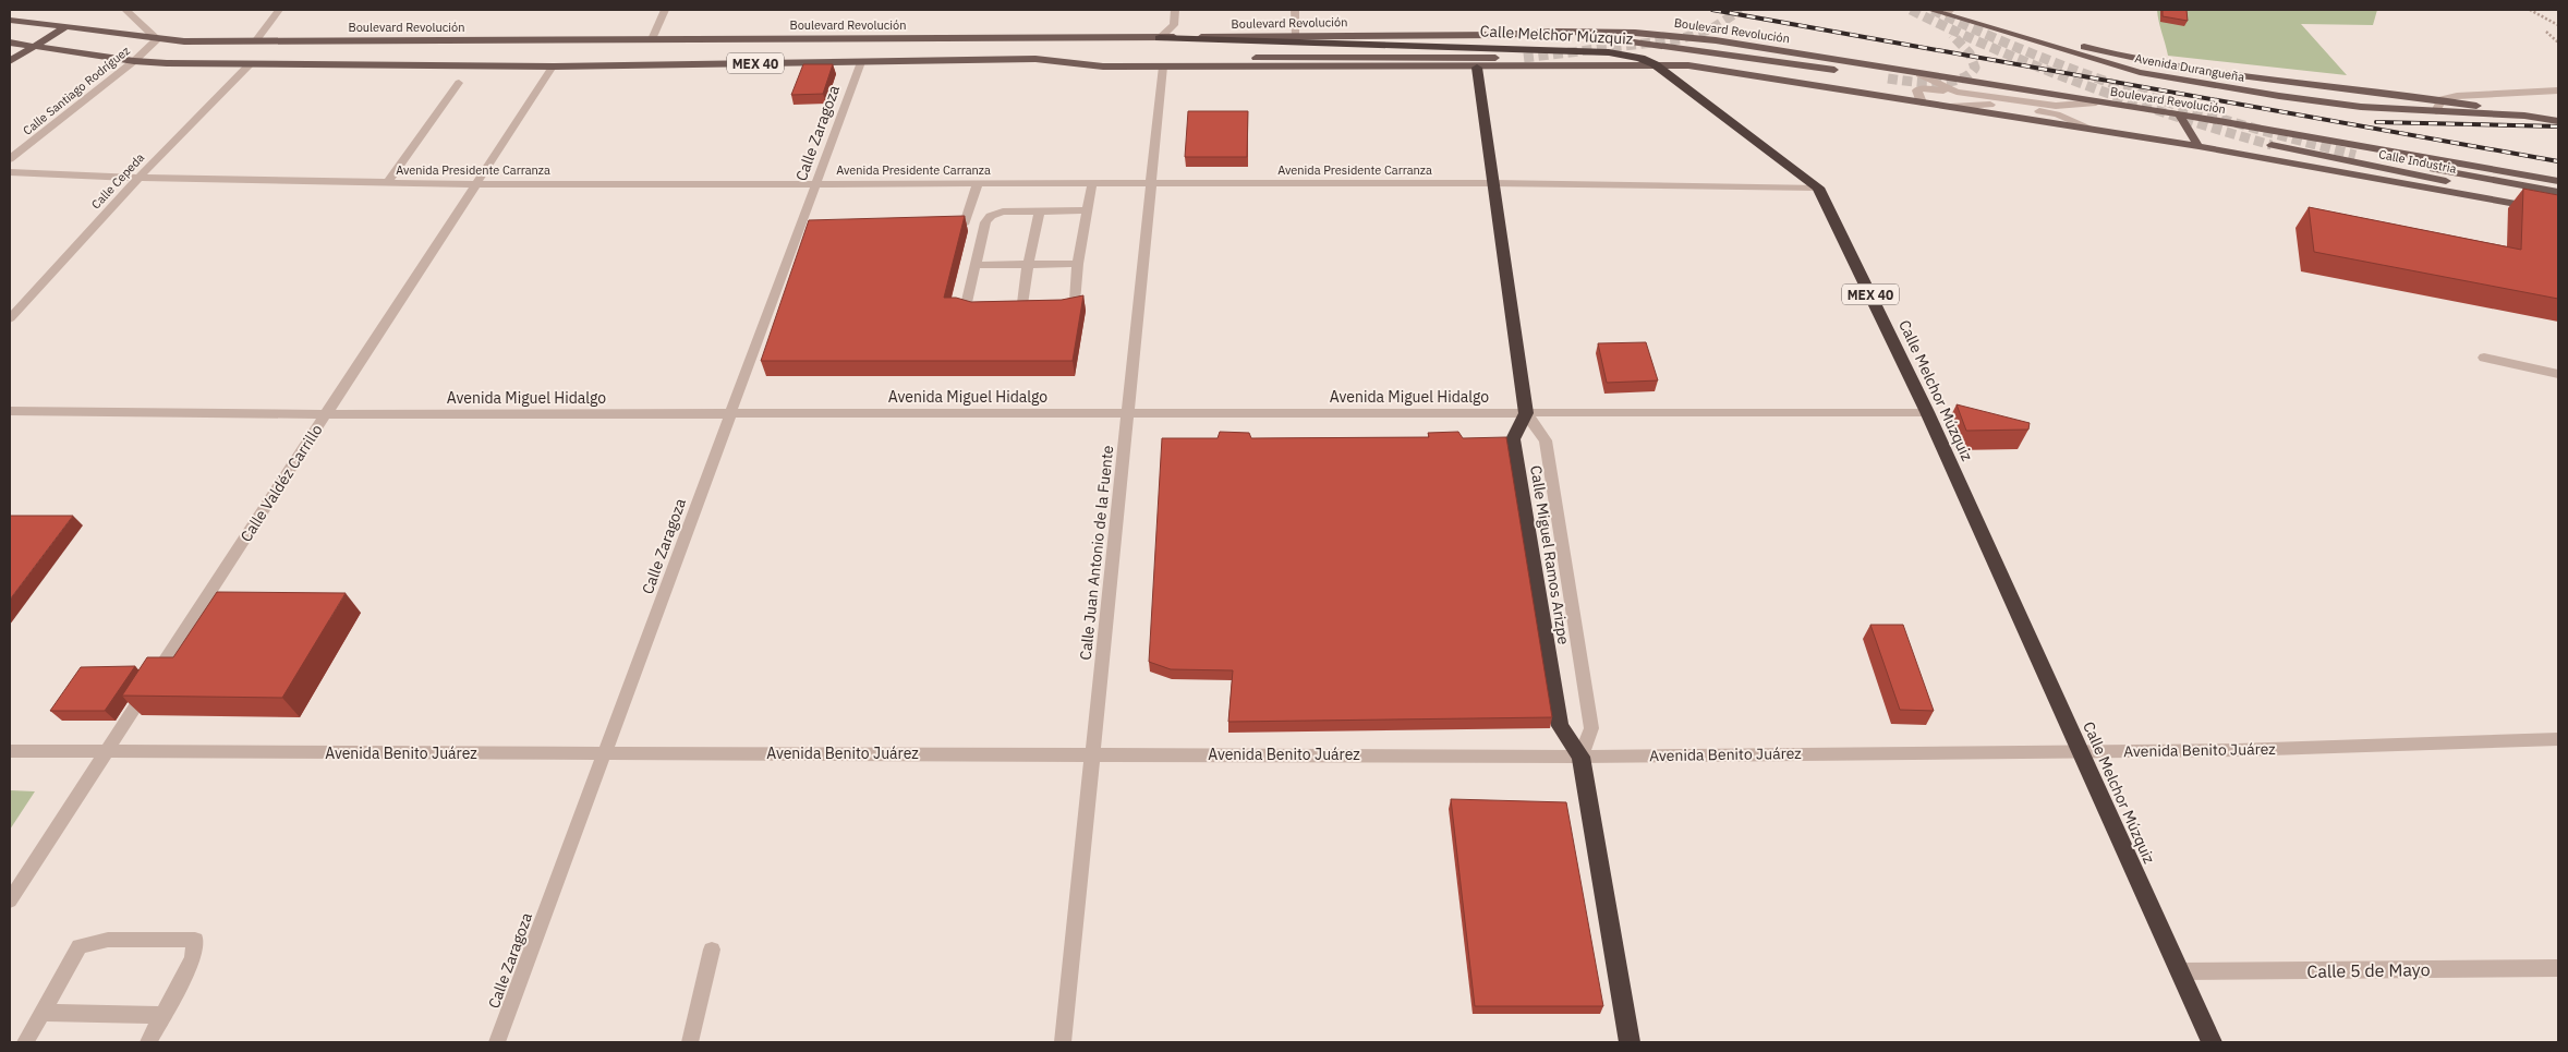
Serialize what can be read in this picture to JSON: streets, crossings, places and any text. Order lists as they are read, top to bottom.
{
  "streets": {
    "highway": ["Calle Melchor Múzquiz", "MEX 40", "Calle Miguel Ramos Arizpe"],
    "main road": ["Boulevard Revolución", "Avenida Durangueña", "Calle Industria"],
    "street": [
      "Calle Santiago Rodríguez",
      "Calle Zaragoza",
      "Avenida Presidente Carranza",
      "Calle Cepeda",
      "Avenida Miguel Hidalgo",
      "Calle Valdéz Carrillo",
      "Calle Juan Antonio de la Fuente",
      "Avenida Benito Juárez",
      "Calle 5 de Mayo"
    ]
  },
  "crossings": [
    ["Boulevard Revolución", "Calle Melchor Múzquiz"],
    ["Boulevard Revolución", "Calle Santiago Rodríguez"],
    ["Calle Melchor Múzquiz", "MEX 40"],
    ["Calle Melchor Múzquiz", "Avenida Presidente Carranza"],
    ["Calle Melchor Múzquiz", "Avenida Miguel Hidalgo"],
    ["Calle Melchor Múzquiz", "Avenida Benito Juárez"],
    ["Calle Melchor Múzquiz", "Calle 5 de Mayo"],
    ["MEX 40", "Calle Santiago Rodríguez"],
    ["MEX 40", "Calle Zaragoza"],
    ["MEX 40", "Calle Cepeda"],
    ["MEX 40", "Calle Valdéz Carrillo"],
    ["MEX 40", "Calle Juan Antonio de la Fuente"],
    ["Calle Zaragoza", "Avenida Presidente Carranza"],
    ["Calle Zaragoza", "Avenida Miguel Hidalgo"],
    ["Calle Zaragoza", "Avenida Benito Juárez"],
    ["Avenida Presidente Carranza", "Calle Cepeda"],
    ["Avenida Presidente Carranza", "Calle Valdéz Carrillo"],
    ["Avenida Presidente Carranza", "Calle Juan Antonio de la Fuente"],
    ["Avenida Miguel Hidalgo", "Calle Valdéz Carrillo"],
    ["Avenida Miguel Hidalgo", "Calle Juan Antonio de la Fuente"],
    ["Avenida Miguel Hidalgo", "Calle Miguel Ramos Arizpe"],
    ["Calle Valdéz Carrillo", "Avenida Benito Juárez"],
    ["Calle Juan Antonio de la Fuente", "Avenida Benito Juárez"],
    ["Calle Miguel Ramos Arizpe", "Avenida Benito Juárez"]
  ]
}
